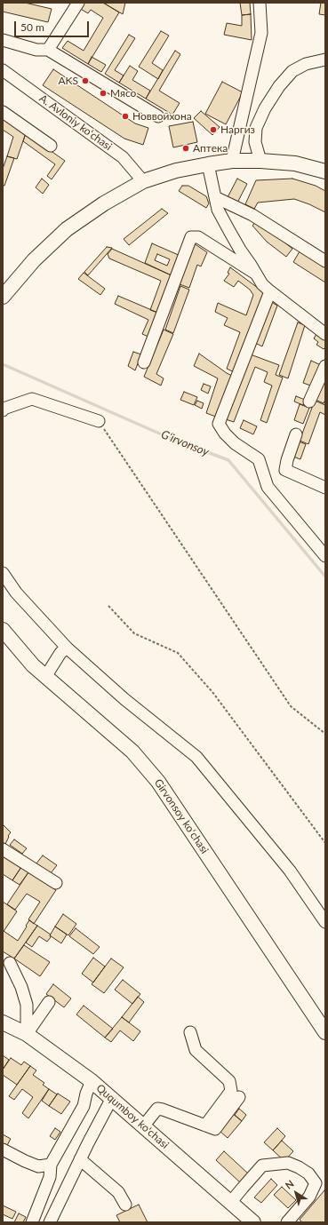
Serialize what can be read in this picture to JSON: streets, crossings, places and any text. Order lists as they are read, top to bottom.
{
  "streets": {
    "main road": ["Girvonsoy koʻchasi", "Ququmboy ko'chasi"],
    "street": ["A. Avloniy ko‘chasi"]
  },
  "water": ["G‘irvonsoy"],
  "places": [
    "AKS",
    "Мясо",
    "Новвойхона",
    "Наргиз",
    "Аптека"
  ],
  "scale_bar": "50 m",
  "north": "top left"
}
